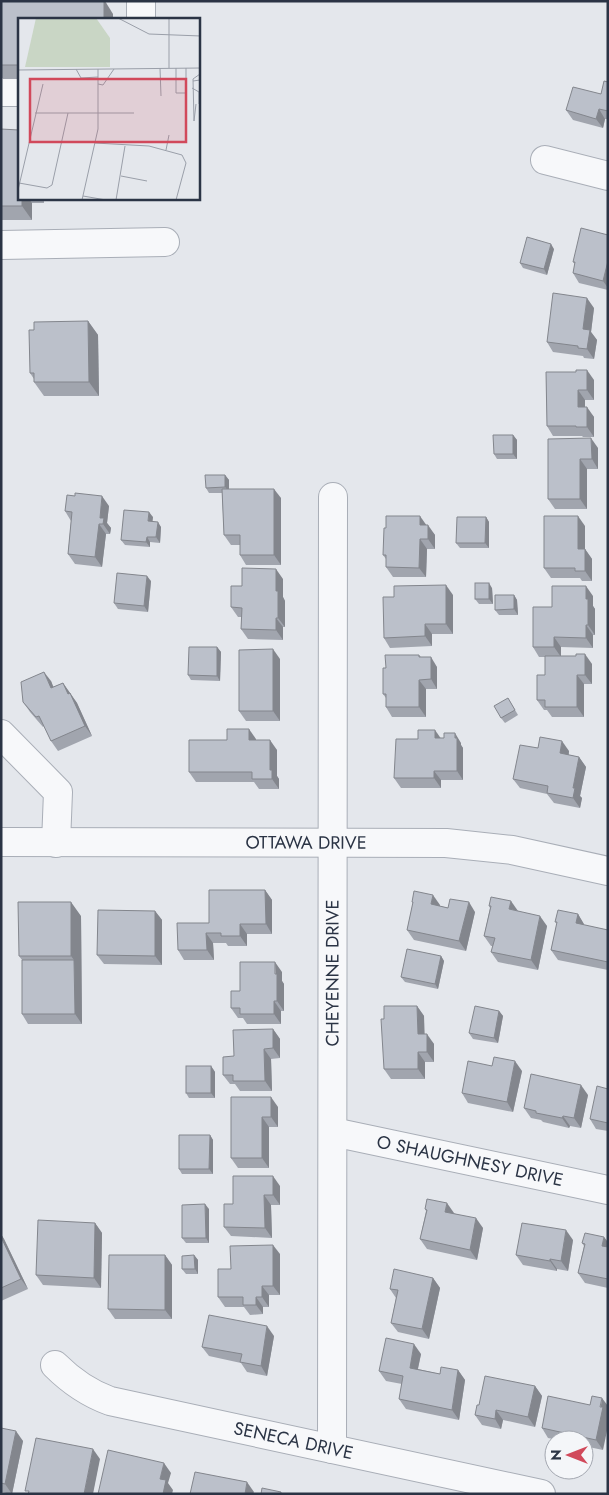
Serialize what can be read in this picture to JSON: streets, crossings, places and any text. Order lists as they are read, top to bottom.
{
  "streets": {
    "street": [
      "OTTAWA DRIVE",
      "CHEYENNE DRIVE",
      "O SHAUGHNESY DRIVE",
      "SENECA DRIVE"
    ]
  },
  "crossings": [
    ["OTTAWA DRIVE", "CHEYENNE DRIVE"],
    ["CHEYENNE DRIVE", "O SHAUGHNESY DRIVE"],
    ["CHEYENNE DRIVE", "SENECA DRIVE"]
  ],
  "north": "left"
}
